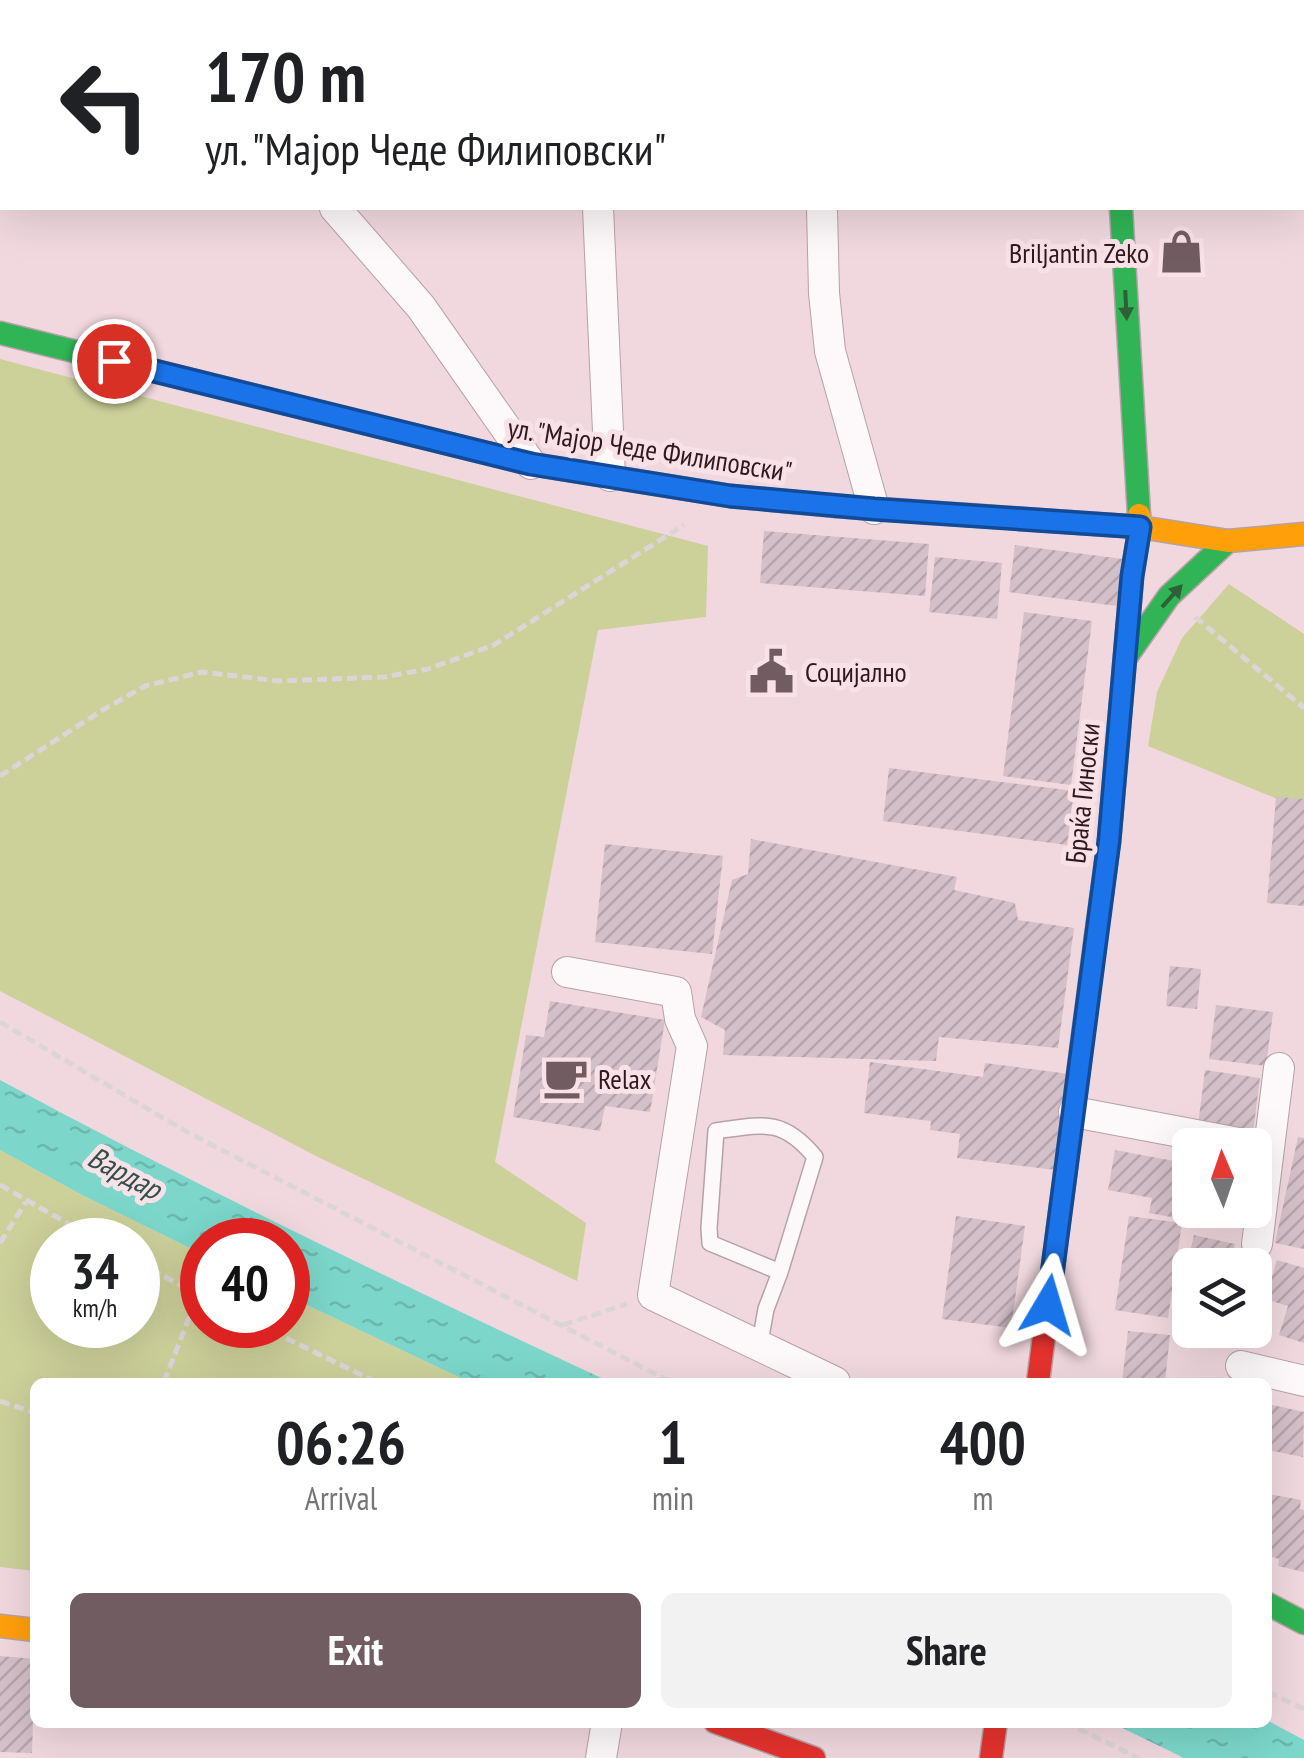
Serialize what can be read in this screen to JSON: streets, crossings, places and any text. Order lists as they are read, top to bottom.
{
  "streets": {
    "street": ["ул. \"Мајор Чеде Филиповски\"", "Браќа Гиноски"]
  },
  "crossings": [
    ["ул. \"Мајор Чеде Филиповски\"", "Браќа Гиноски"]
  ],
  "water": ["Вардар"],
  "places": {
    "shop": ["Briljantin Zeko"],
    "public building": ["Социјално"],
    "cafe": ["Relax"]
  },
  "north": "top",
  "page": {
    "turn": ["170 m", "ул. \"Мајор Чеде Филиповски\""],
    "speed": "34 km/h",
    "limit": "40",
    "eta": [
      "06:26",
      "Arrival",
      "1",
      "min",
      "400",
      "m"
    ],
    "buttons": ["Exit", "Share"]
  }
}
